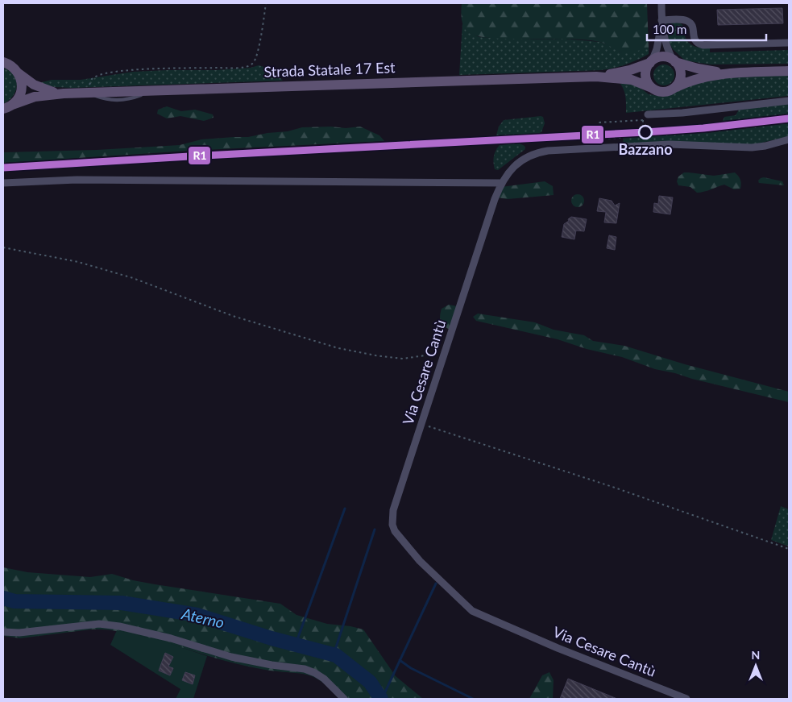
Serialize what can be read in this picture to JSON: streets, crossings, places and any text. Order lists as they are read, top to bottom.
{
  "streets": {
    "main road": ["Strada Statale 17 Est"],
    "street": ["Via Cesare Cantù"]
  },
  "water": ["Aterno"],
  "places": ["Bazzano"],
  "lines": ["transit line R1"],
  "scale_bar": "100 m",
  "north": "top"
}
